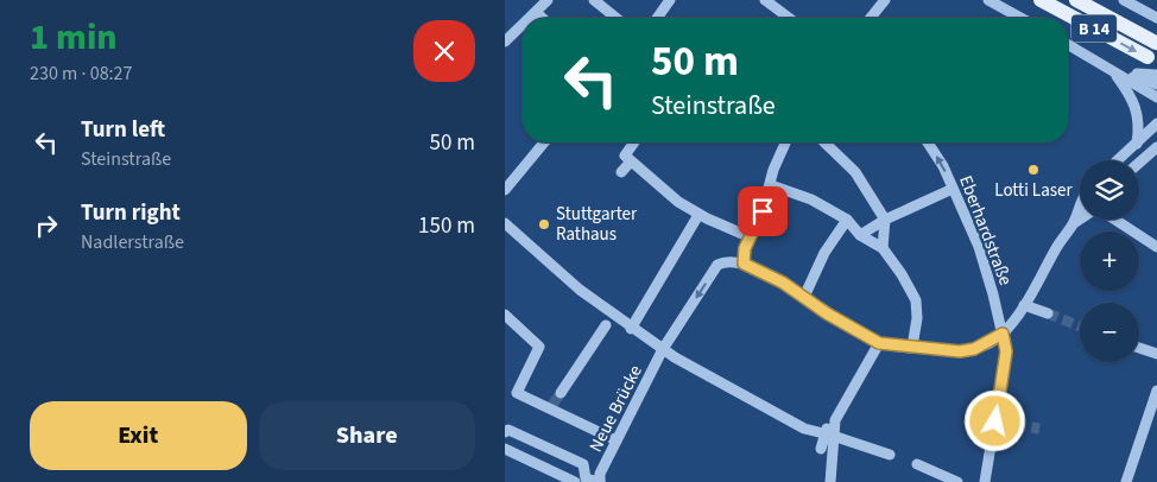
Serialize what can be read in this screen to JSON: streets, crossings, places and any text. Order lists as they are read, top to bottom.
{
  "streets": {
    "main road": ["B 14"],
    "street": ["Eberhardstraße", "Neue Brücke"]
  },
  "places": ["Lotti Laser", "Stuttgarter Rathaus"],
  "page": {
    "heading": ["1 min", "230 m · 08:27"],
    "turn": ["50 m", "Steinstraße"],
    "list": [
      {
        "name": "Turn left",
        "note": "Steinstraße",
        "value": "50 m"
      },
      {
        "name": "Turn right",
        "note": "Nadlerstraße",
        "value": "150 m"
      }
    ],
    "map_buttons": ["+", "−"],
    "buttons": ["Exit", "Share"]
  }
}
